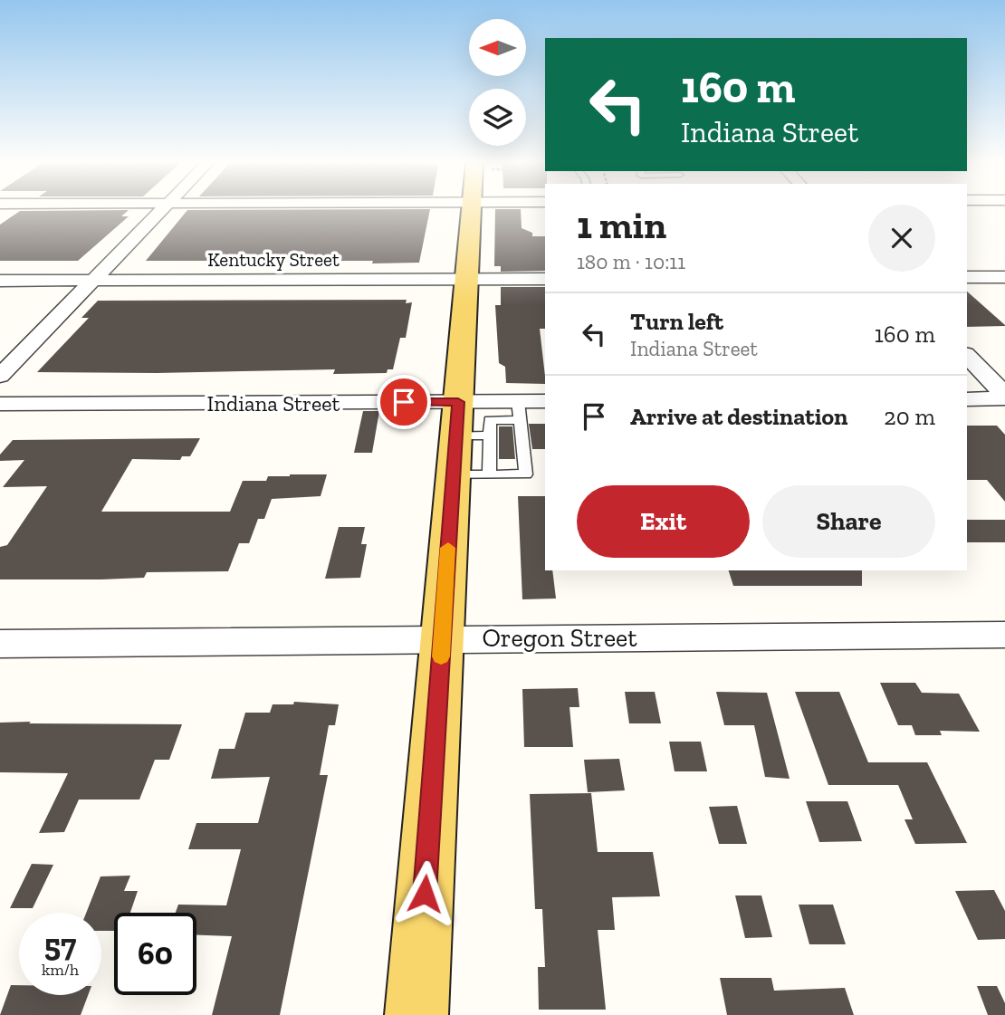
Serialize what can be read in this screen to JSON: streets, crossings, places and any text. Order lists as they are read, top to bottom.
{
  "streets": {
    "street": ["Kentucky Street", "Indiana Street", "Oregon Street"]
  },
  "north": "left",
  "page": {
    "turn": ["160 m", "Indiana Street"],
    "heading": ["1 min", "180 m · 10:11"],
    "list": [
      {
        "name": "Turn left",
        "note": "Indiana Street",
        "value": "160 m"
      },
      {
        "name": "Arrive at destination",
        "value": "20 m"
      }
    ],
    "buttons": ["Exit", "Share"],
    "speed": "57 km/h",
    "limit": "60"
  }
}
